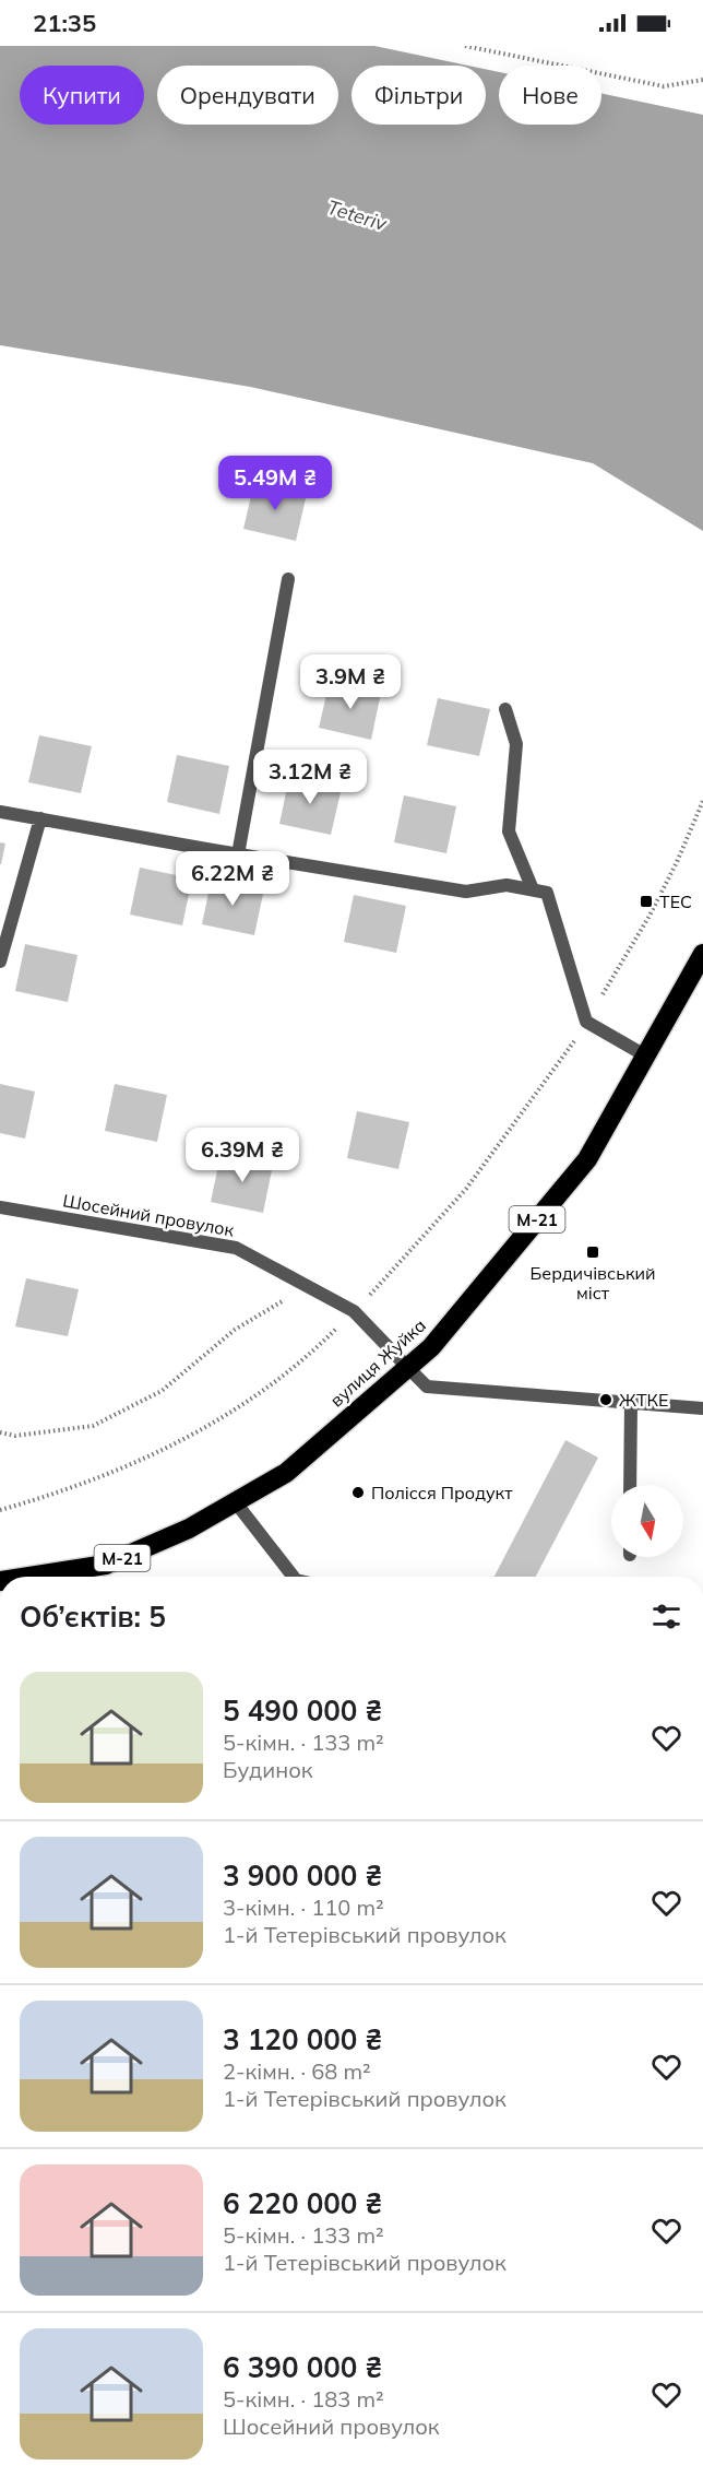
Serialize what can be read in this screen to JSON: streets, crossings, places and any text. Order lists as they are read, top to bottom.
{
  "streets": {
    "highway": ["М-21", "вулиця Жуйка"],
    "street": ["Шосейний провулок"]
  },
  "crossings": [
    ["Шосейний провулок", "вулиця Жуйка"]
  ],
  "water": ["Teteriv"],
  "places": {
    "transit": ["ТЕС", "Бердичівський міст"],
    "other": ["ЖТКЕ", "Полісся Продукт"]
  },
  "north": "bottom",
  "page": {
    "status": "21:35",
    "chip": [
      "Купити",
      "Орендувати",
      "Фільтри",
      "Нове"
    ],
    "price": [
      "5.49M ₴",
      "3.9M ₴",
      "3.12M ₴",
      "6.22M ₴",
      "6.39M ₴"
    ],
    "heading": "Об’єктів: 5",
    "list": [
      {
        "name": "5 490 000 ₴",
        "note": "5-кімн. · 133 m² · Будинок"
      },
      {
        "name": "3 900 000 ₴",
        "note": "3-кімн. · 110 m² · 1-й Тетерівський провулок"
      },
      {
        "name": "3 120 000 ₴",
        "note": "2-кімн. · 68 m² · 1-й Тетерівський провулок"
      },
      {
        "name": "6 220 000 ₴",
        "note": "5-кімн. · 133 m² · 1-й Тетерівський провулок"
      },
      {
        "name": "6 390 000 ₴",
        "note": "5-кімн. · 183 m² · Шосейний провулок"
      }
    ]
  }
}
